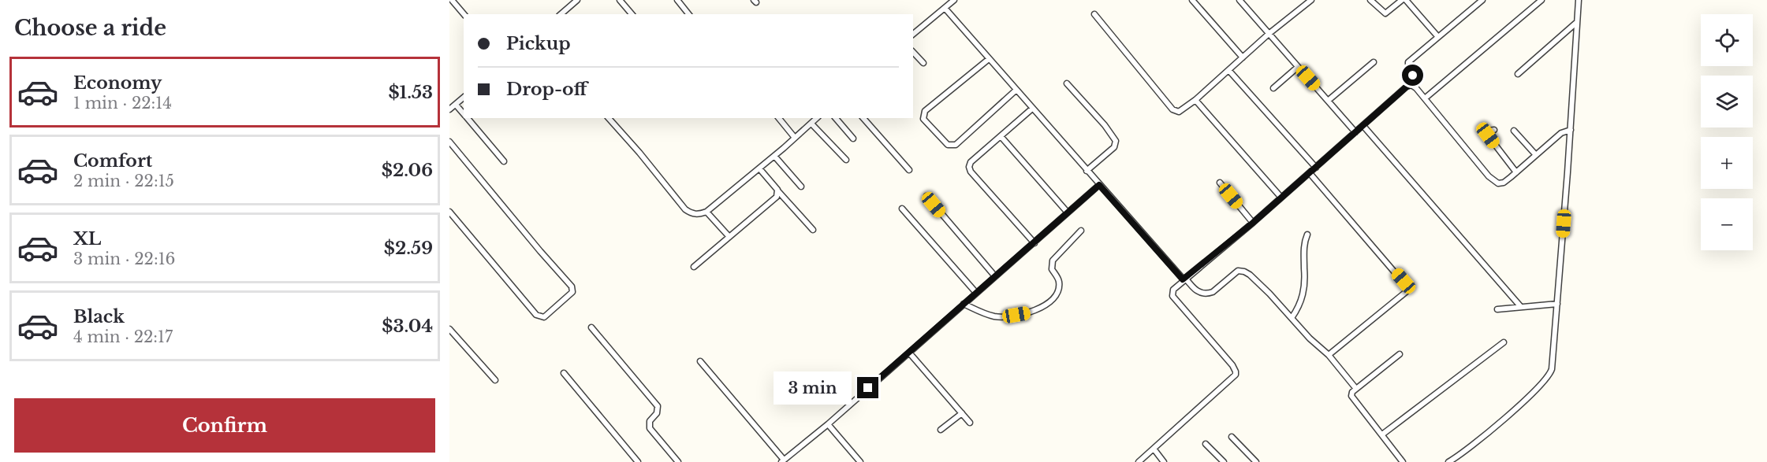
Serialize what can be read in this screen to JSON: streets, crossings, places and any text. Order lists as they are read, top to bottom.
{
  "page": {
    "heading": "Choose a ride",
    "map_buttons": ["+", "−"],
    "banner": ["Pickup", "Drop-off"],
    "list": [
      {
        "name": "Economy",
        "note": "1 min · 22:14",
        "value": "$1.53"
      },
      {
        "name": "Comfort",
        "note": "2 min · 22:15",
        "value": "$2.06"
      },
      {
        "name": "XL",
        "note": "3 min · 22:16",
        "value": "$2.59"
      },
      {
        "name": "Black",
        "note": "4 min · 22:17",
        "value": "$3.04"
      }
    ],
    "bubble": "3 min",
    "buttons": "Confirm"
  }
}
